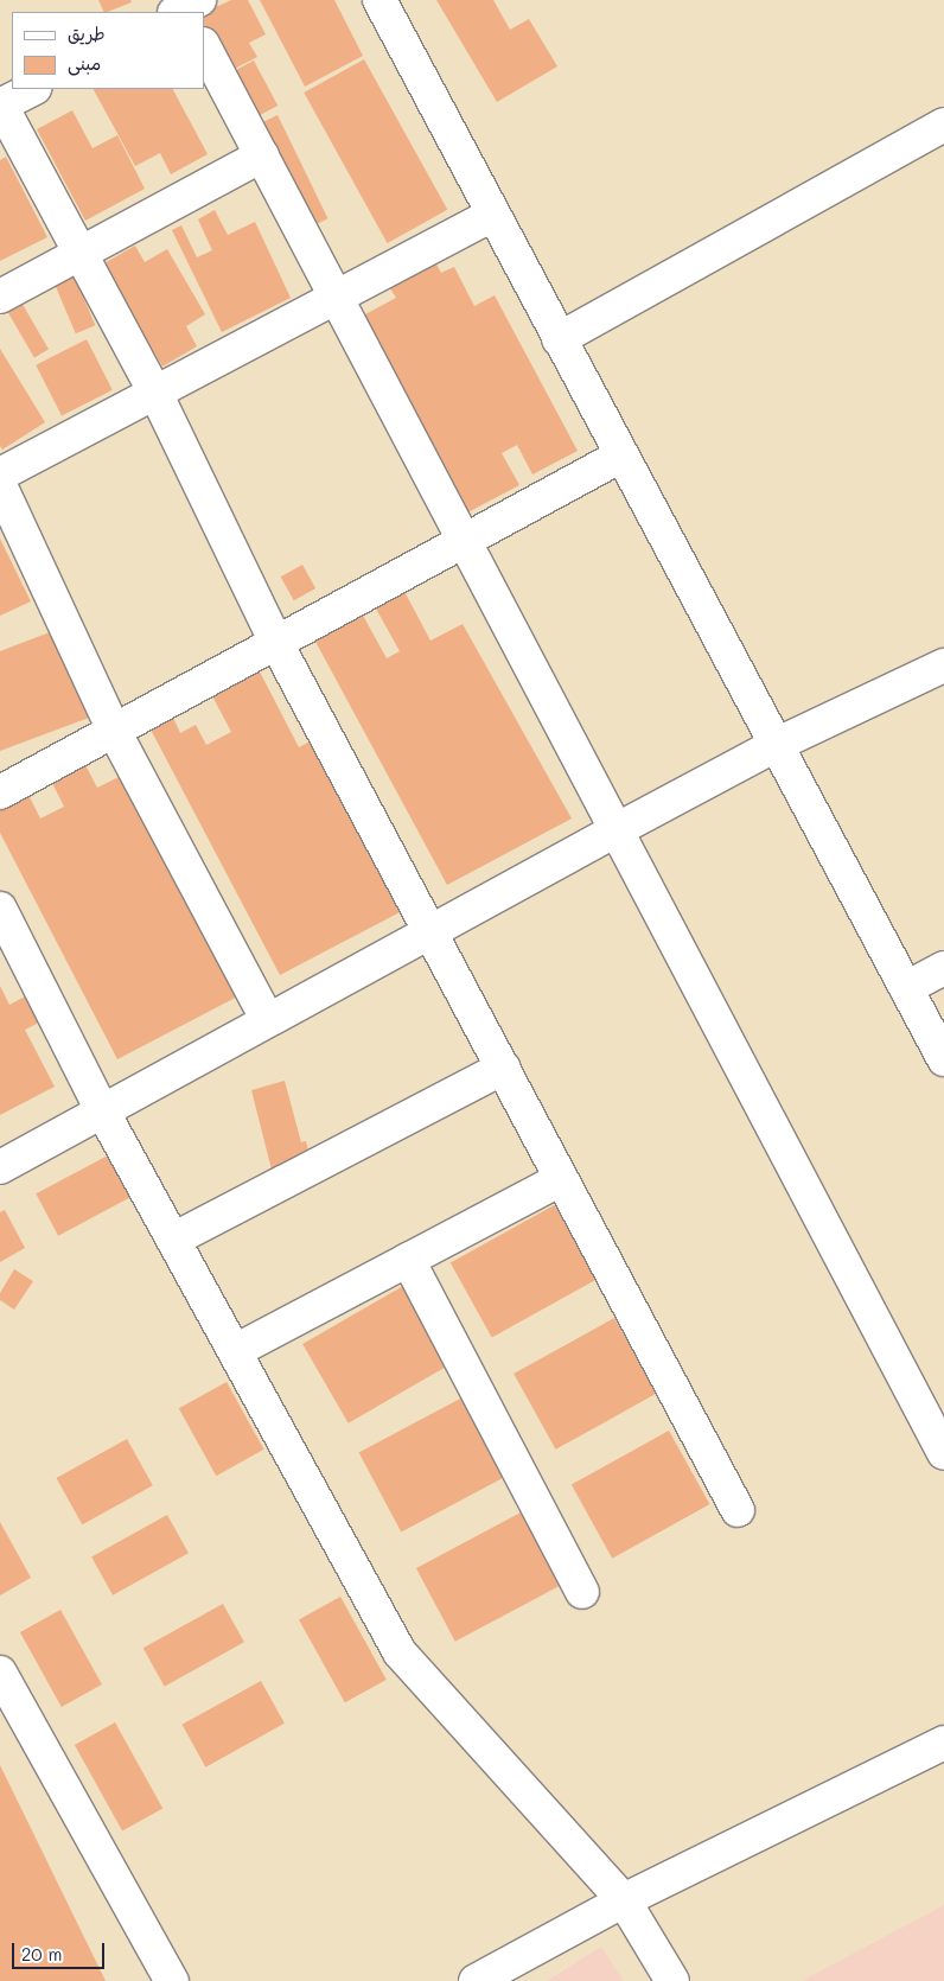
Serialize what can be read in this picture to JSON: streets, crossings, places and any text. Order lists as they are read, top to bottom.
{
  "legend": ["طريق", "مبنى"],
  "scale_bar": "20 m"
}
